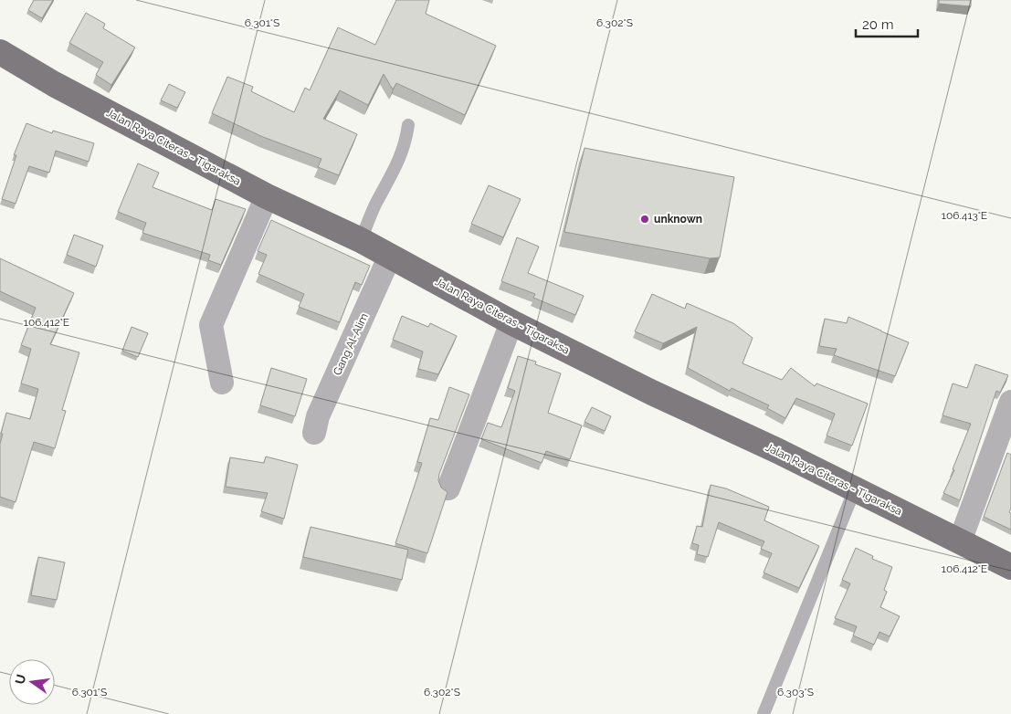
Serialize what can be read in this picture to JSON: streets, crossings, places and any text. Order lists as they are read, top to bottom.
{
  "streets": {
    "main road": ["Jalan Raya Citeras - Tigaraksa"],
    "street": ["Gang Al-Alim"]
  },
  "crossings": [
    ["Jalan Raya Citeras - Tigaraksa", "Gang Al-Alim"]
  ],
  "places": ["unknown"],
  "scale_bar": "20 m",
  "north": "left",
  "coordinates": [
    "6.301°S",
    "6.302°S",
    "106.413°E",
    "106.412°E",
    "6.303°S"
  ]
}
